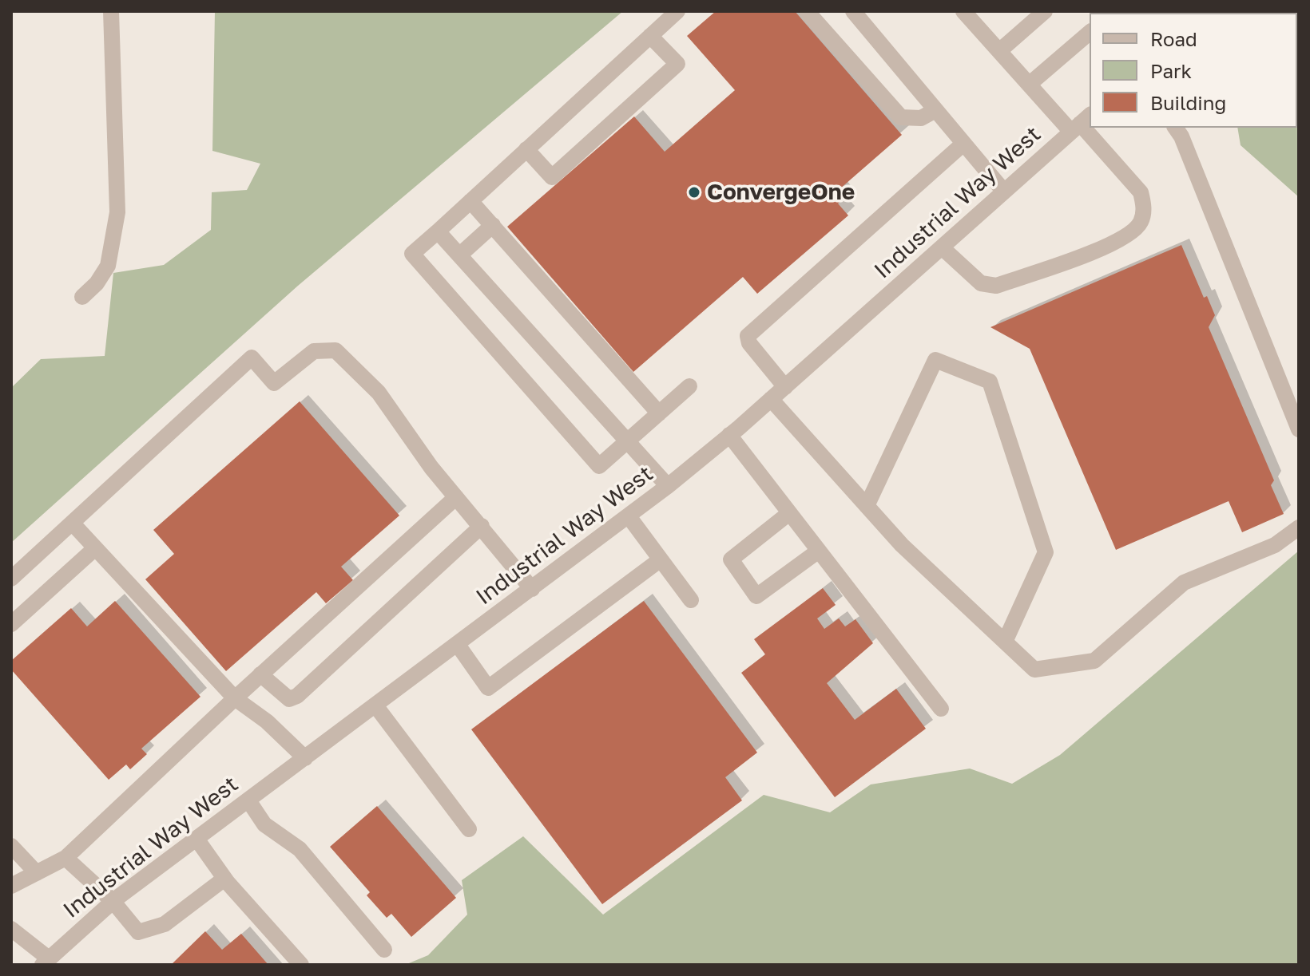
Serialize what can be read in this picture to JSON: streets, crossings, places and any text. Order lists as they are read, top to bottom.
{
  "streets": {
    "street": ["Industrial Way West"]
  },
  "places": ["ConvergeOne"],
  "legend": ["Road", "Park", "Building"]
}
